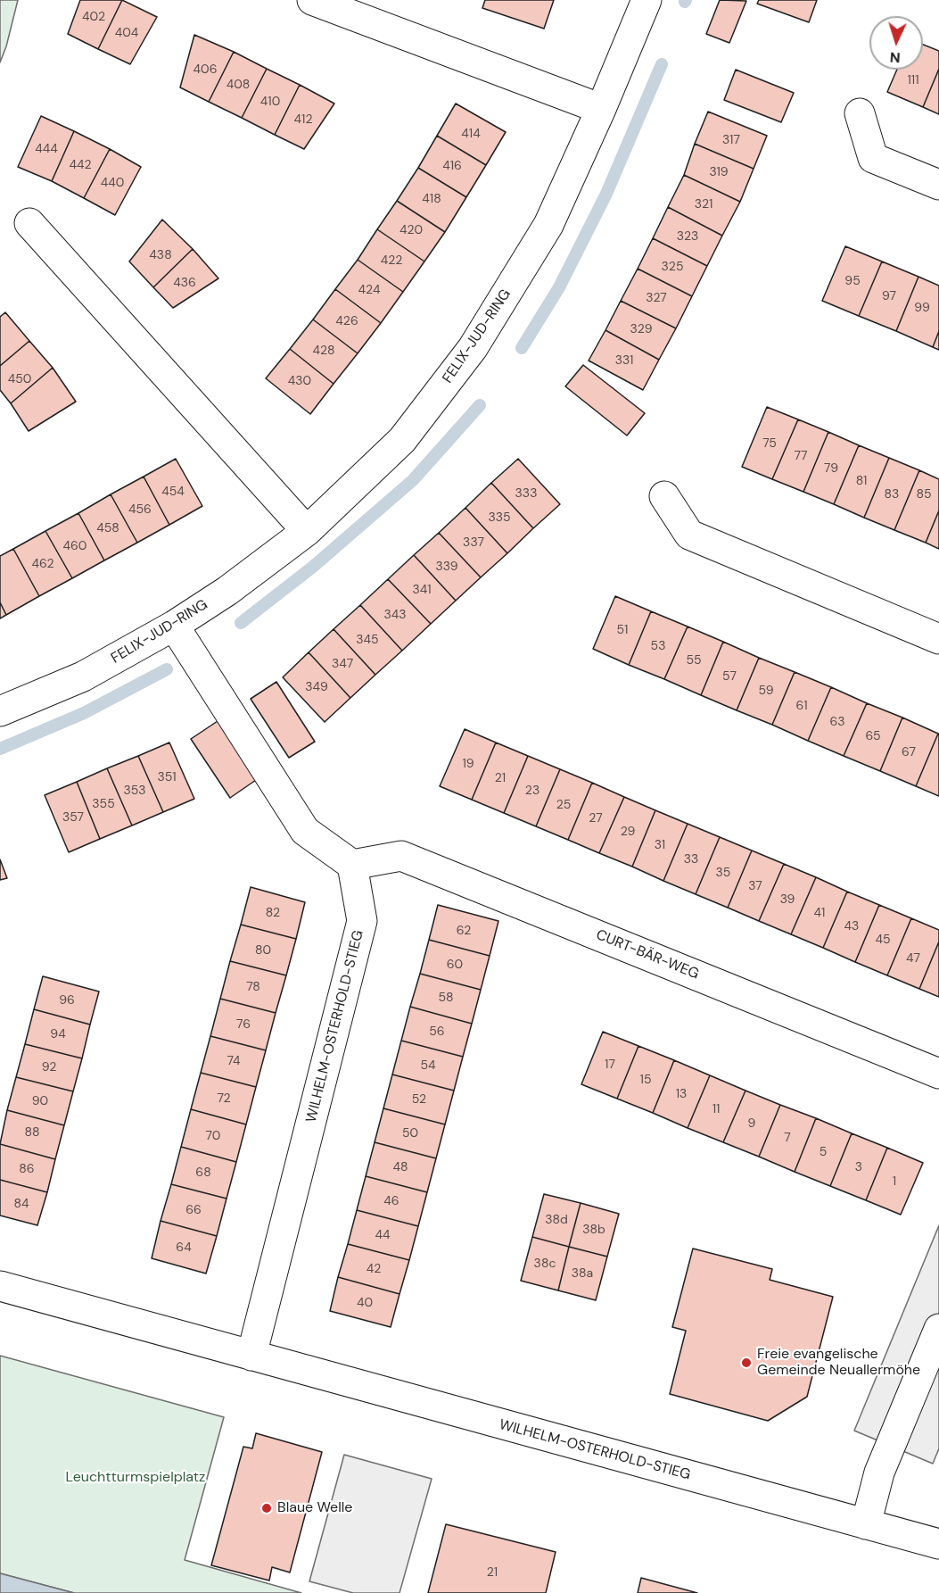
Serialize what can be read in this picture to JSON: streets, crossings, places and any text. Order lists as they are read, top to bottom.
{
  "streets": {
    "street": ["FELIX-JUD-RING", "CURT-BÄR-WEG", "WILHELM-OSTERHOLD-STIEG"]
  },
  "crossings": [
    ["CURT-BÄR-WEG", "WILHELM-OSTERHOLD-STIEG"]
  ],
  "parks": ["Leuchtturmspielplatz"],
  "places": ["Freie evangelische Gemeinde Neuallermöhe", "Blaue Welle"],
  "house_numbers": [
    "402",
    "404",
    "406",
    "111",
    "408",
    "410",
    "412",
    "414",
    "317",
    "444",
    "442",
    "416",
    "319",
    "440",
    "418",
    "321",
    "420",
    "323",
    "438",
    "422",
    "325",
    "95",
    "436",
    "424",
    "97",
    "327",
    "99",
    "426",
    "329",
    "428",
    "331",
    "450",
    "430",
    "75",
    "77",
    "79",
    "81",
    "454",
    "333",
    "83",
    "85",
    "456",
    "335",
    "458",
    "337",
    "460",
    "462",
    "339",
    "341",
    "343",
    "51",
    "345",
    "53",
    "55",
    "347",
    "57",
    "349",
    "59",
    "61",
    "63",
    "65",
    "67",
    "19",
    "351",
    "21",
    "353",
    "23",
    "355",
    "25",
    "357",
    "27",
    "29",
    "31",
    "33",
    "35",
    "37",
    "39",
    "82",
    "41",
    "43",
    "62",
    "45",
    "80",
    "47",
    "60",
    "78",
    "58",
    "96",
    "76",
    "56",
    "94",
    "74",
    "17",
    "54",
    "92",
    "15",
    "13",
    "72",
    "52",
    "90",
    "11",
    "9",
    "88",
    "50",
    "70",
    "7",
    "5",
    "48",
    "3",
    "86",
    "68",
    "1",
    "46",
    "84",
    "66",
    "38d",
    "38b",
    "44",
    "64",
    "38c",
    "42",
    "38a",
    "40",
    "21"
  ],
  "north": "bottom"
}
